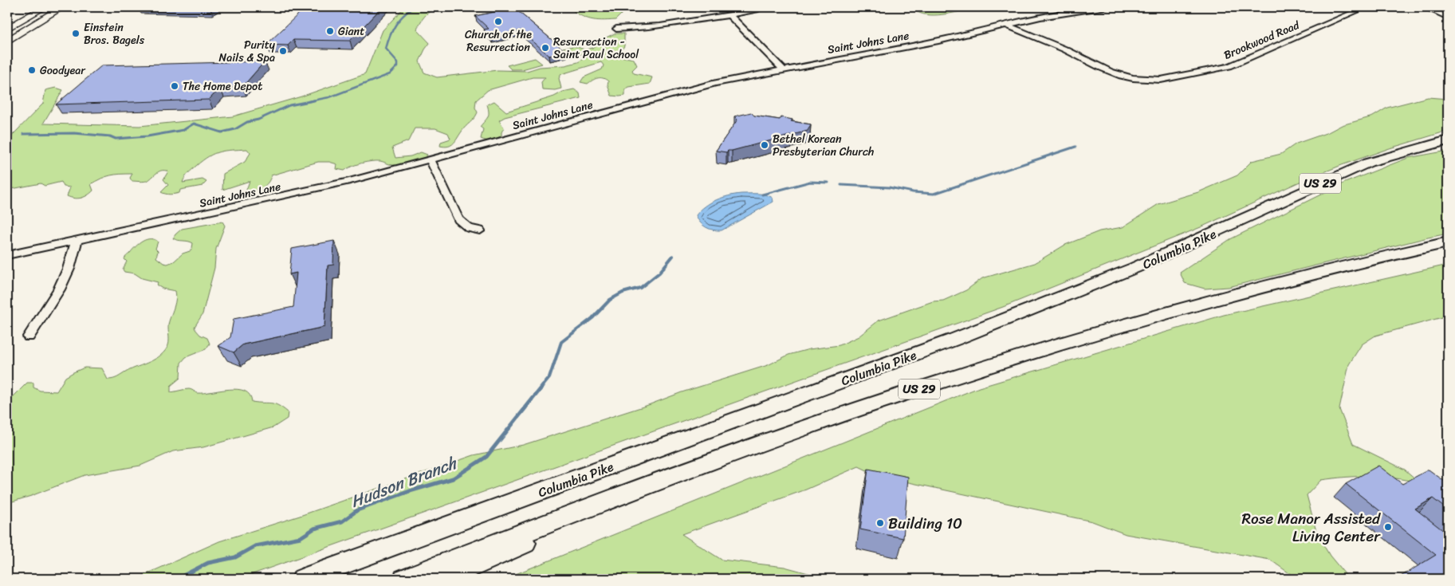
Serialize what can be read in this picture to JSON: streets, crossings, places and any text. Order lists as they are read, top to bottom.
{
  "streets": {
    "highway": ["US 29", "Columbia Pike"],
    "street": ["Brookwood Road", "Saint Johns Lane"]
  },
  "crossings": [
    ["Brookwood Road", "Saint Johns Lane"]
  ],
  "water": ["Hudson Branch"],
  "places": [
    "Church of the Resurrection",
    "Giant",
    "Einstein Bros. Bagels",
    "Resurrection - Saint Paul School",
    "Purity Nails & Spa",
    "Goodyear",
    "The Home Depot",
    "Bethel Korean Presbyterian Church",
    "Building 10",
    "Rose Manor Assisted Living Center"
  ]
}
